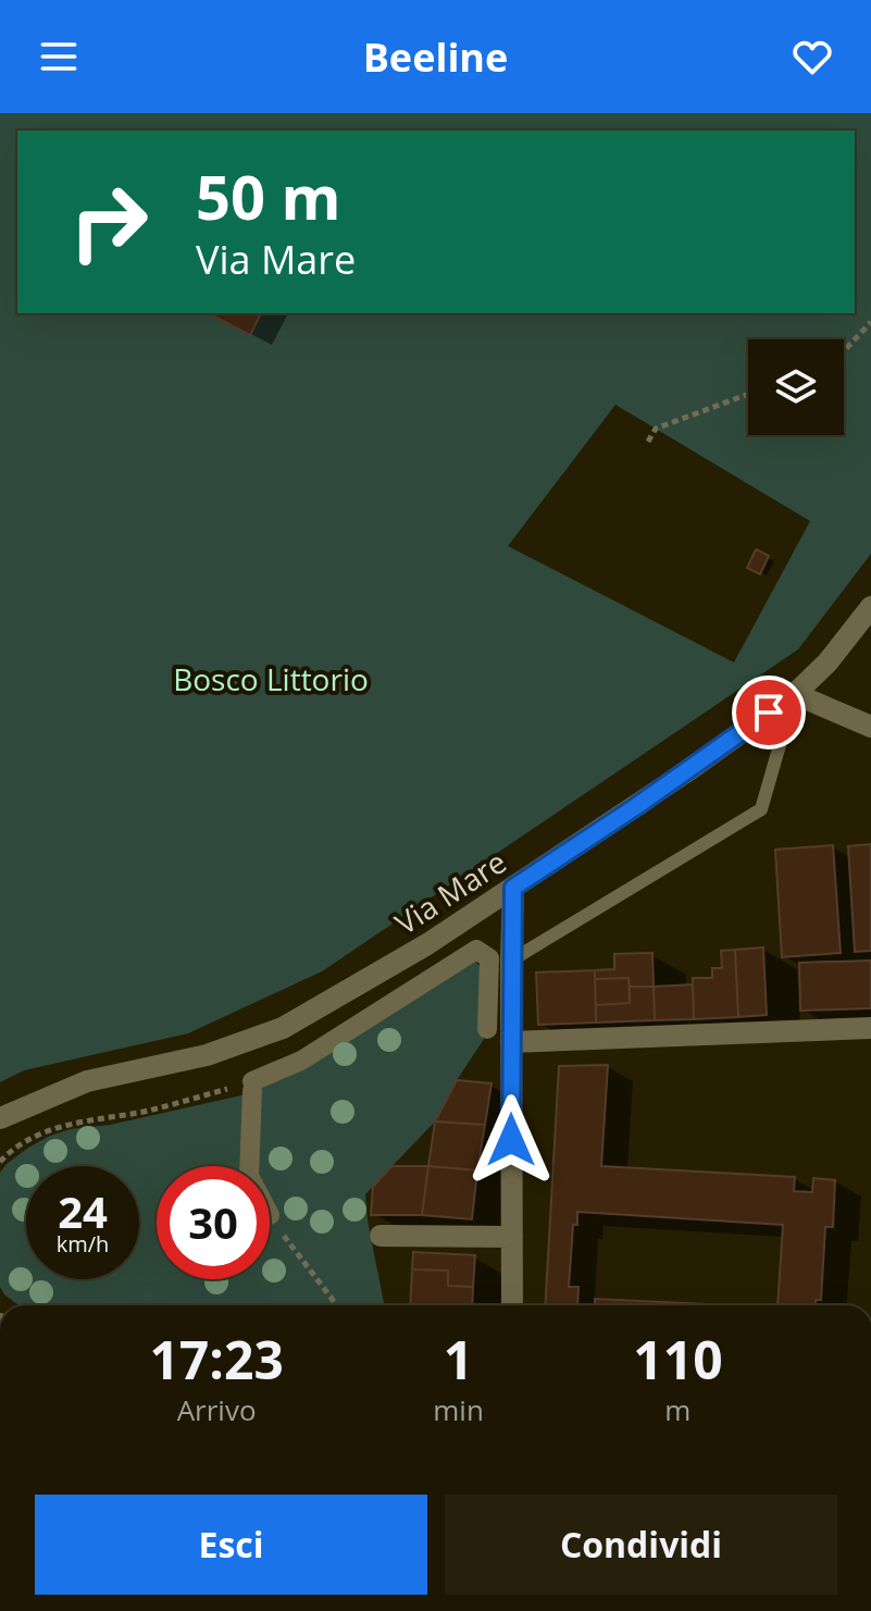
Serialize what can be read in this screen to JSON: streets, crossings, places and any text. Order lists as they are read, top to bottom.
{
  "streets": {
    "street": ["Via Mare"]
  },
  "parks": ["Bosco Littorio"],
  "page": {
    "header": "Beeline",
    "turn": ["50 m", "Via Mare"],
    "speed": "24 km/h",
    "limit": "30",
    "eta": [
      "17:23",
      "Arrivo",
      "1",
      "min",
      "110",
      "m"
    ],
    "buttons": ["Esci", "Condividi"]
  }
}
